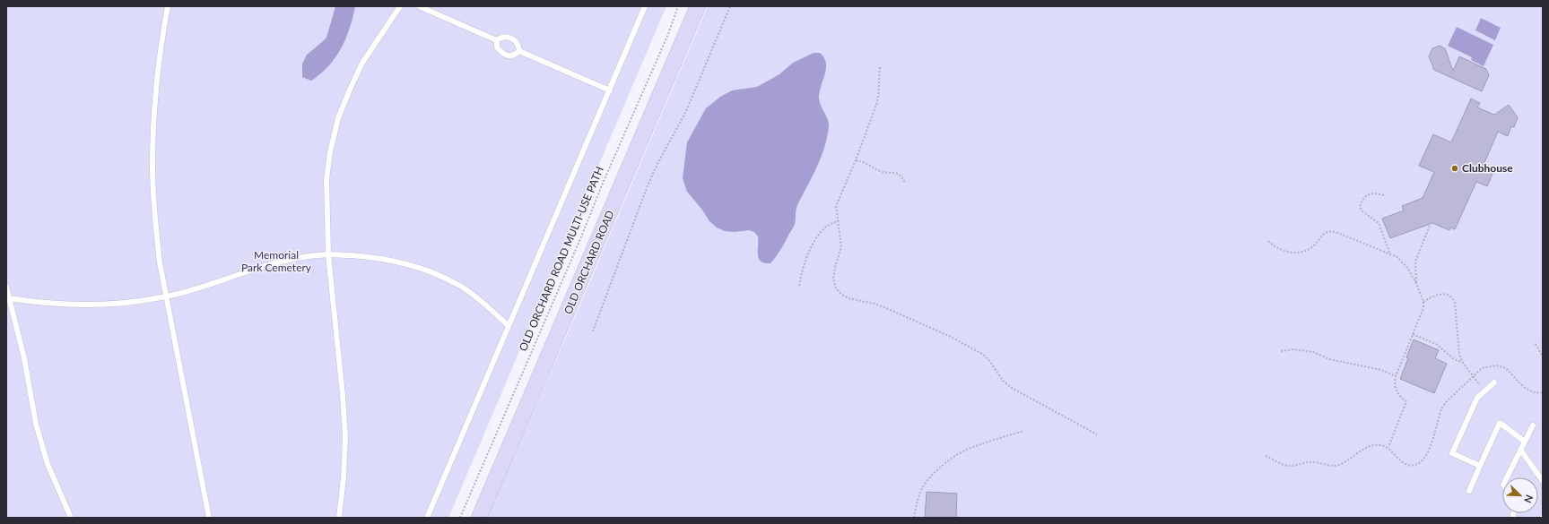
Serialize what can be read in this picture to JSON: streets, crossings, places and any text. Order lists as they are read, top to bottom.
{
  "streets": {
    "main road": ["OLD ORCHARD ROAD"],
    "path": ["OLD ORCHARD ROAD MULTI-USE PATH"]
  },
  "parks": ["Memorial Park Cemetery"],
  "places": ["Clubhouse"],
  "north": "bottom right"
}
